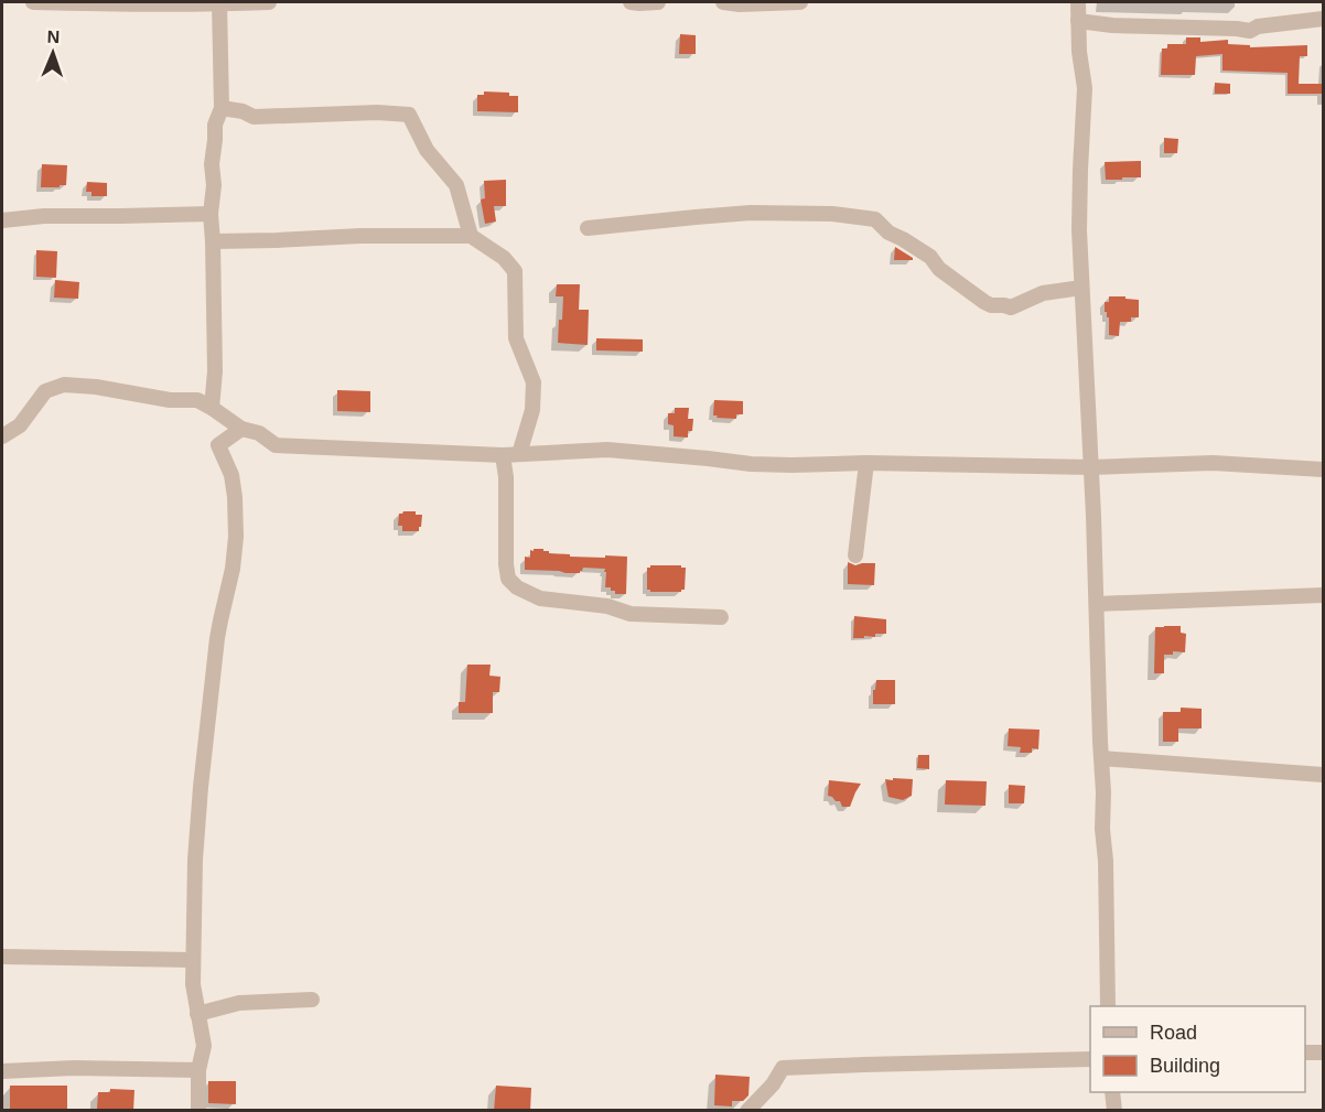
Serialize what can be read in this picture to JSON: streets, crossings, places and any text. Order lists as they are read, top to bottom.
{
  "legend": ["Road", "Building"],
  "north": "top"
}
